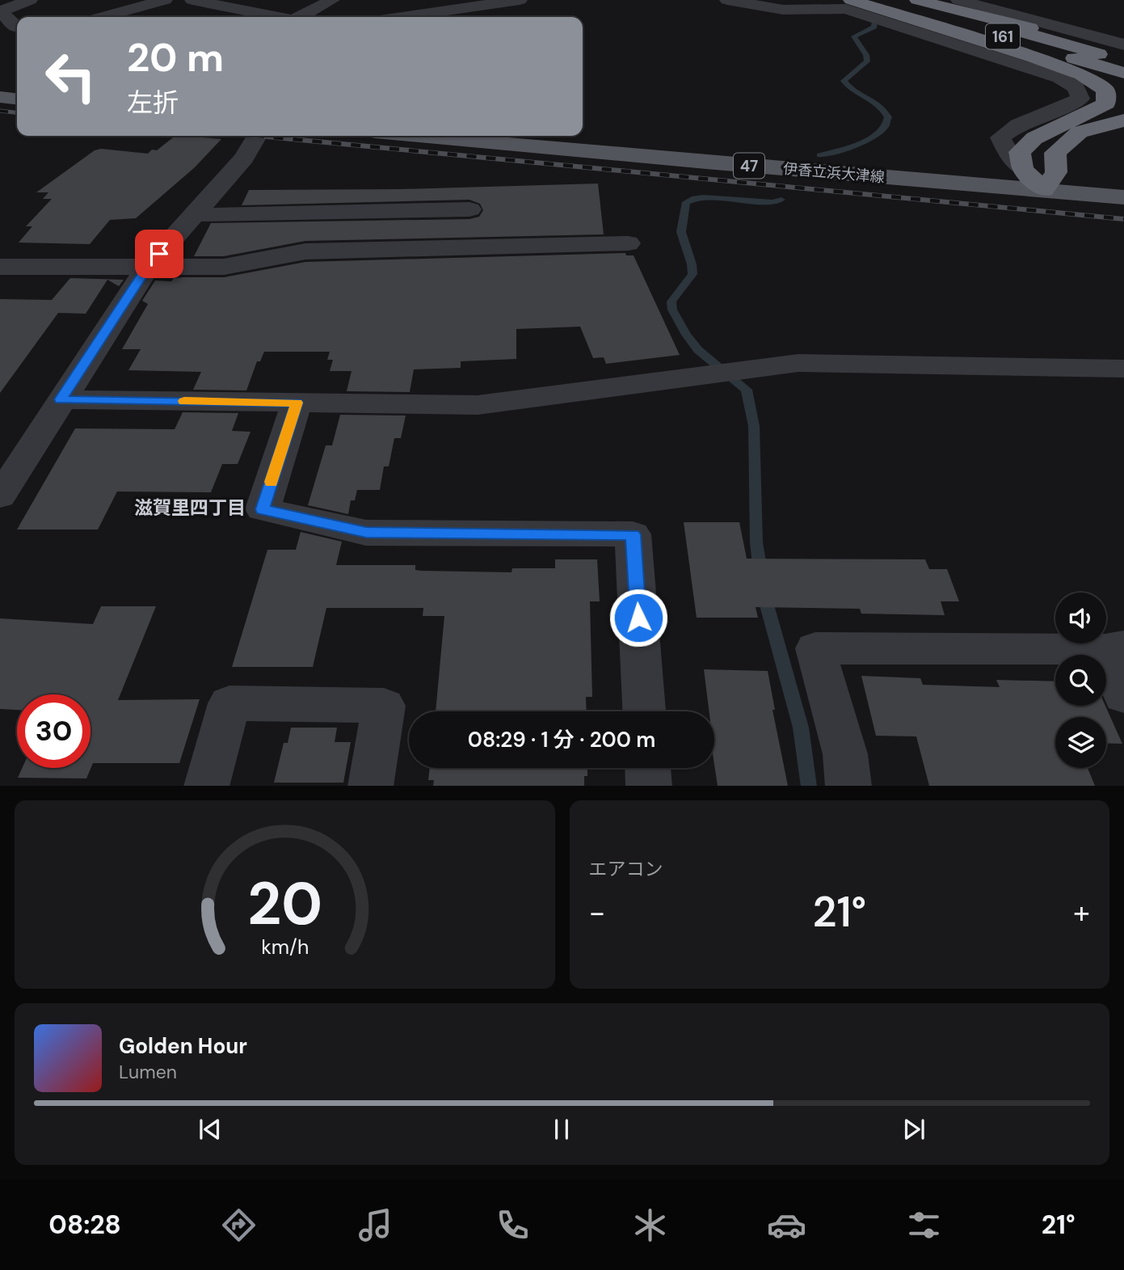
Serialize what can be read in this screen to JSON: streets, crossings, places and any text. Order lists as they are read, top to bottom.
{
  "streets": {
    "highway": ["161"],
    "main road": ["47", "伊香立浜大津線"]
  },
  "districts": ["滋賀里四丁目"],
  "page": {
    "turn": ["20 m", "左折"],
    "limit": "30",
    "trip": "08:29 · 1 分 · 200 m",
    "tile": "エアコン",
    "heat": ["−", "21°", "+"],
    "song": ["Golden Hour", "Lumen"],
    "tabs": ["08:28", "21°"],
    "gauge": ["20", "km/h"]
  }
}
